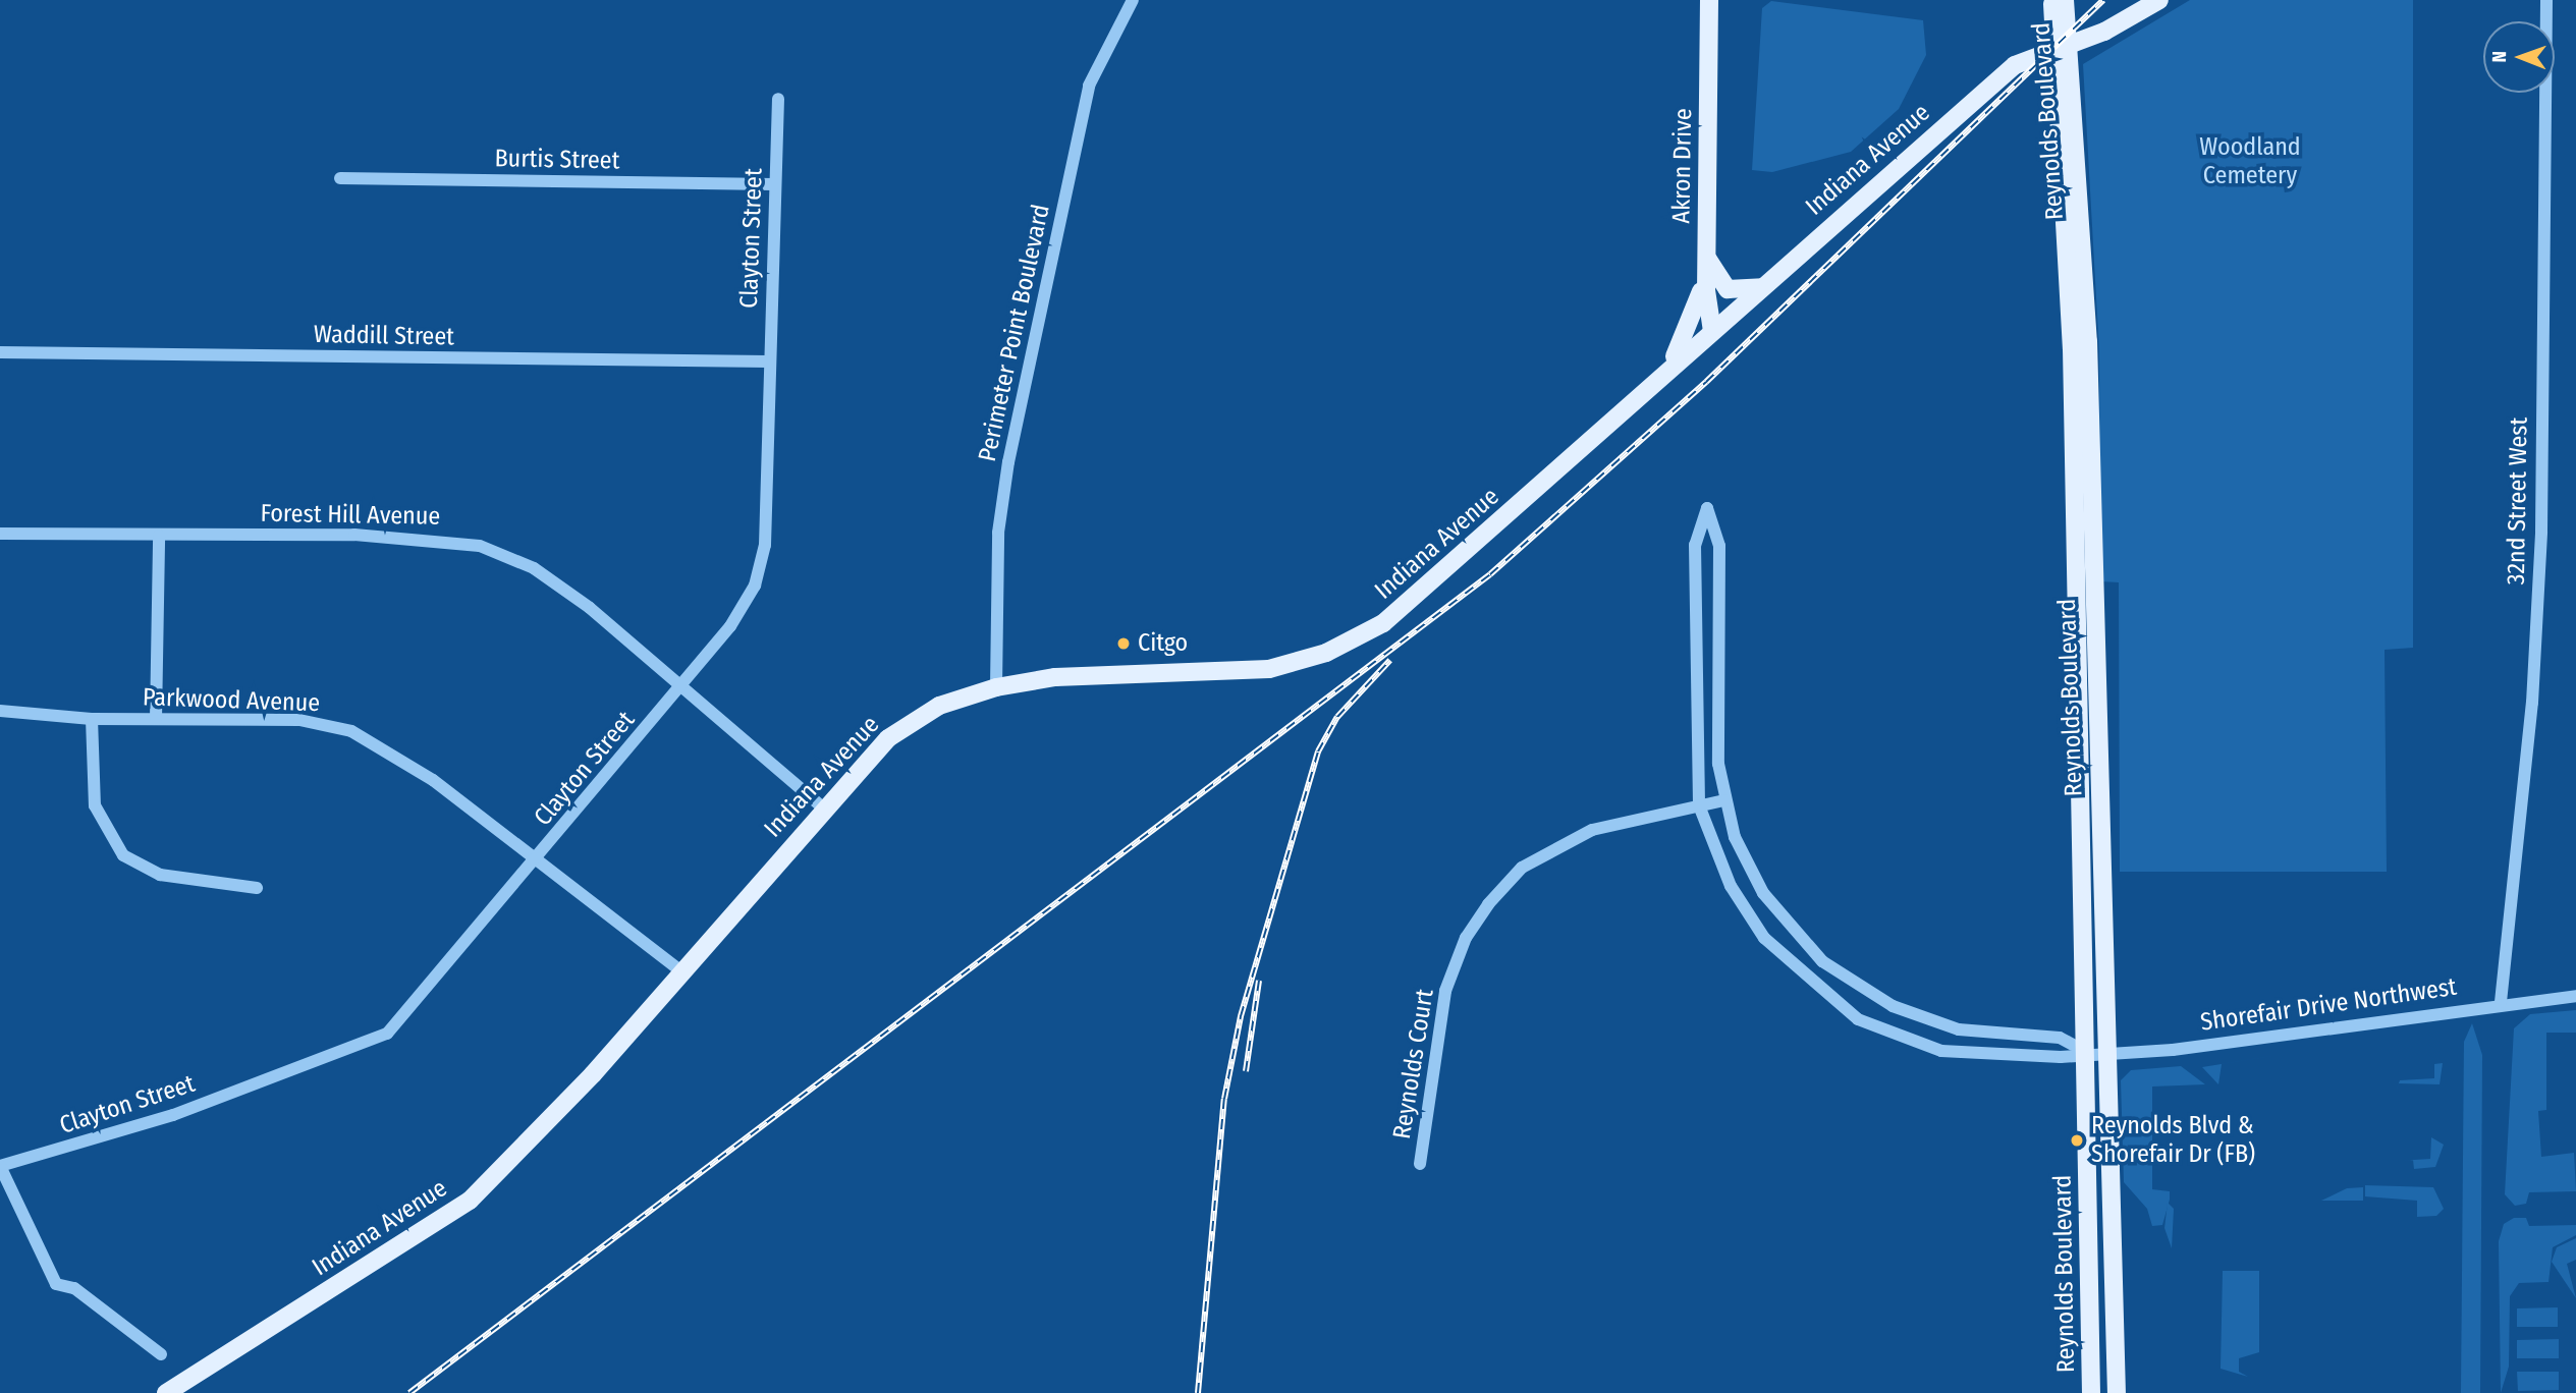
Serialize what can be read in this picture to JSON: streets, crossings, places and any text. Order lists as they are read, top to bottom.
{
  "streets": {
    "main road": ["Reynolds Boulevard", "Indiana Avenue", "Akron Drive"],
    "street": [
      "Burtis Street",
      "Clayton Street",
      "Perimeter Point Boulevard",
      "Waddill Street",
      "32nd Street West",
      "Forest Hill Avenue",
      "Parkwood Avenue",
      "Shorefair Drive Northwest",
      "Reynolds Court"
    ]
  },
  "crossings": [
    ["Reynolds Boulevard", "Indiana Avenue"],
    ["Reynolds Boulevard", "Shorefair Drive Northwest"],
    ["Burtis Street", "Clayton Street"],
    ["Indiana Avenue", "Akron Drive"],
    ["Indiana Avenue", "Perimeter Point Boulevard"],
    ["Indiana Avenue", "Forest Hill Avenue"],
    ["Indiana Avenue", "Parkwood Avenue"],
    ["Clayton Street", "Waddill Street"],
    ["Clayton Street", "Forest Hill Avenue"],
    ["Clayton Street", "Parkwood Avenue"],
    ["32nd Street West", "Shorefair Drive Northwest"],
    ["Shorefair Drive Northwest", "Reynolds Court"]
  ],
  "parks": ["Woodland Cemetery"],
  "places": ["Citgo", "Reynolds Blvd & Shorefair Dr (FB)"],
  "north": "left"
}
